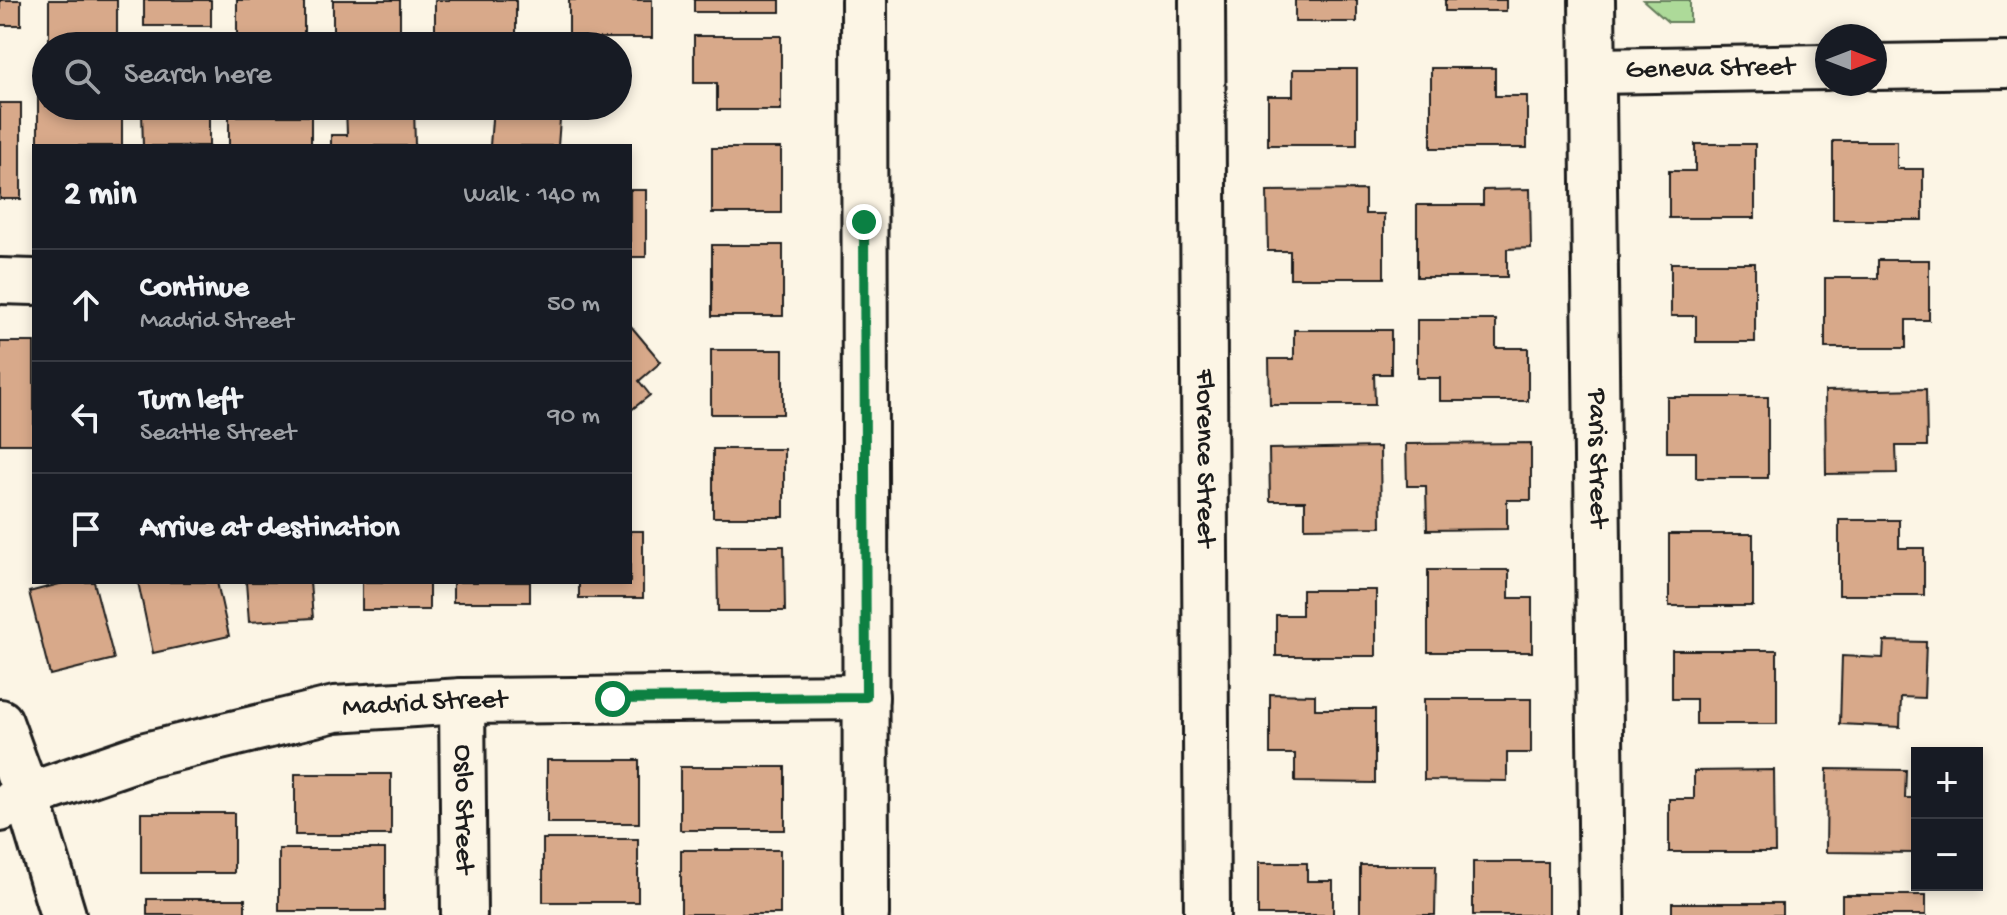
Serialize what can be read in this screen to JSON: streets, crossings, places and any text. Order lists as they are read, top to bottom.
{
  "streets": {
    "street": [
      "Geneva Street",
      "Florence Street",
      "Paris Street",
      "Madrid Street",
      "Oslo Street"
    ]
  },
  "crossings": [
    ["Geneva Street", "Paris Street"],
    ["Madrid Street", "Oslo Street"]
  ],
  "north": "right",
  "page": {
    "search": "Search here",
    "heading": ["2 min", "Walk · 140 m"],
    "list": [
      ["Continue", "Madrid Street", "50 m"],
      ["Turn left", "Seattle Street", "90 m"],
      "Arrive at destination"
    ],
    "map_buttons": ["+", "−"]
  }
}
